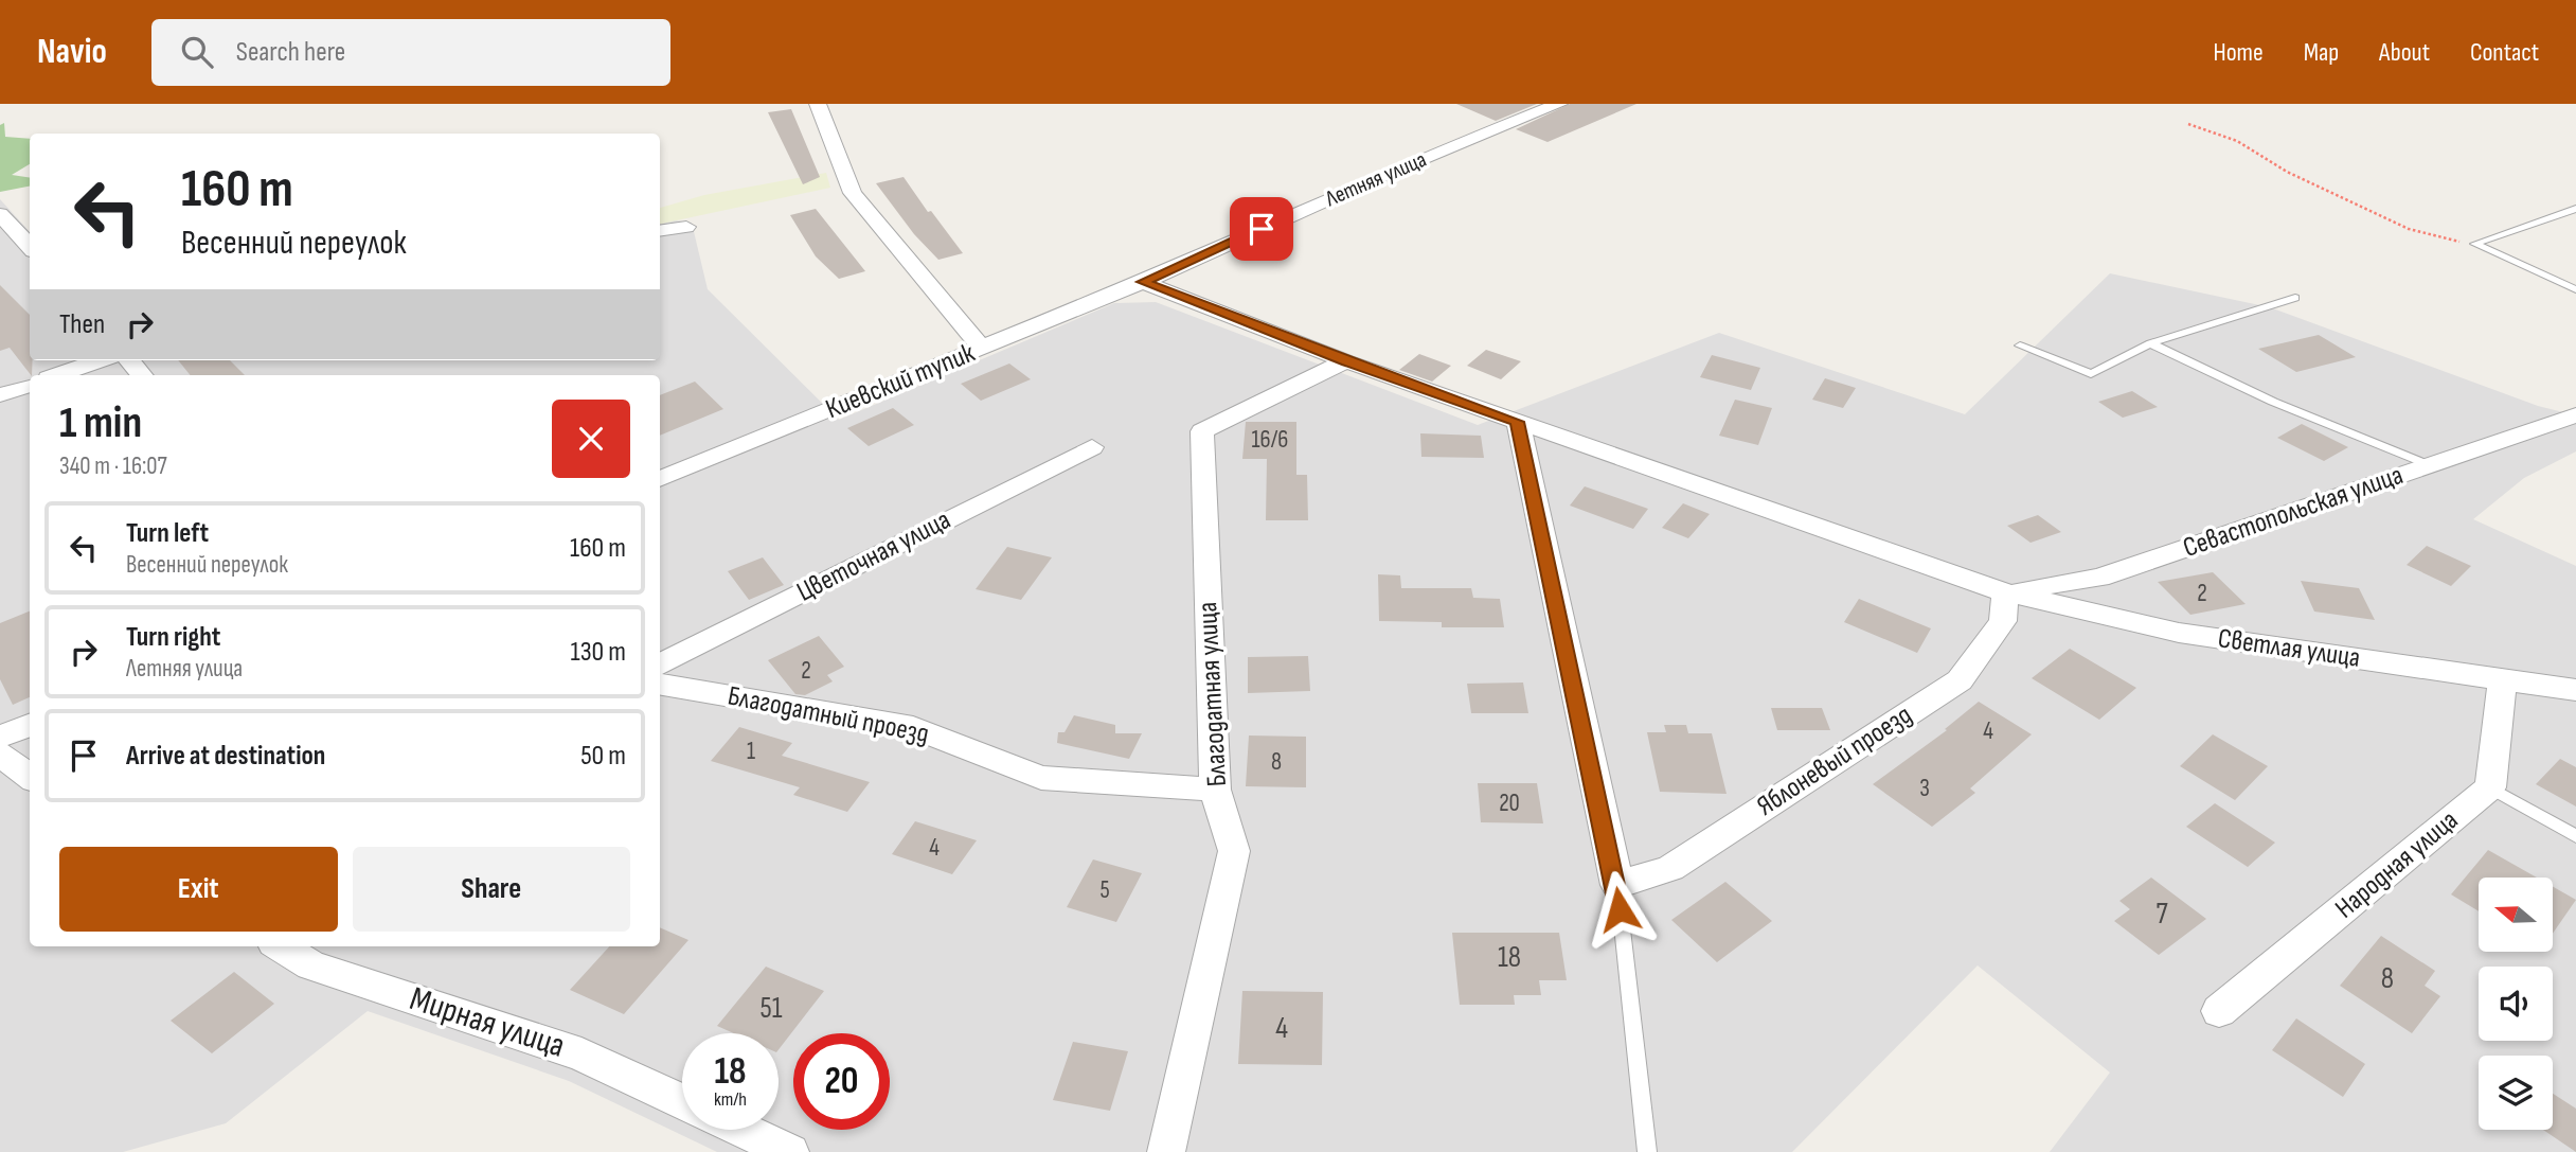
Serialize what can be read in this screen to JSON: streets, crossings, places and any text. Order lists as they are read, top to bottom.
{
  "streets": {
    "street": [
      "Летняя улица",
      "Киевский тупик",
      "Севастопольская улица",
      "Цветочная улица",
      "Светлая улица",
      "Благодатная улица",
      "Благодатный проезд",
      "Яблоневый проезд",
      "Народная улица",
      "Мирная улица"
    ]
  },
  "crossings": [
    ["Летняя улица", "Киевский тупик"],
    ["Летняя улица", "Светлая улица"],
    ["Киевский тупик", "Светлая улица"],
    ["Севастопольская улица", "Светлая улица"],
    ["Севастопольская улица", "Яблоневый проезд"],
    ["Светлая улица", "Благодатная улица"],
    ["Светлая улица", "Яблоневый проезд"],
    ["Благодатная улица", "Благодатный проезд"]
  ],
  "house_numbers": [
    "16/6",
    "2",
    "2",
    "4",
    "1",
    "8",
    "3",
    "20",
    "4",
    "5",
    "7",
    "18",
    "8",
    "51",
    "4"
  ],
  "north": "left",
  "page": {
    "header": "Navio",
    "search": "Search here",
    "nav": [
      "Home",
      "Map",
      "About",
      "Contact"
    ],
    "turn": ["160 m", "Весенний переулок"],
    "then": "Then",
    "heading": ["1 min", "340 m · 16:07"],
    "list": [
      {
        "name": "Turn left",
        "note": "Весенний переулок",
        "value": "160 m"
      },
      {
        "name": "Turn right",
        "note": "Летняя улица",
        "value": "130 m"
      },
      {
        "name": "Arrive at destination",
        "value": "50 m"
      }
    ],
    "buttons": ["Exit", "Share"],
    "speed": "18 km/h",
    "limit": "20"
  }
}
